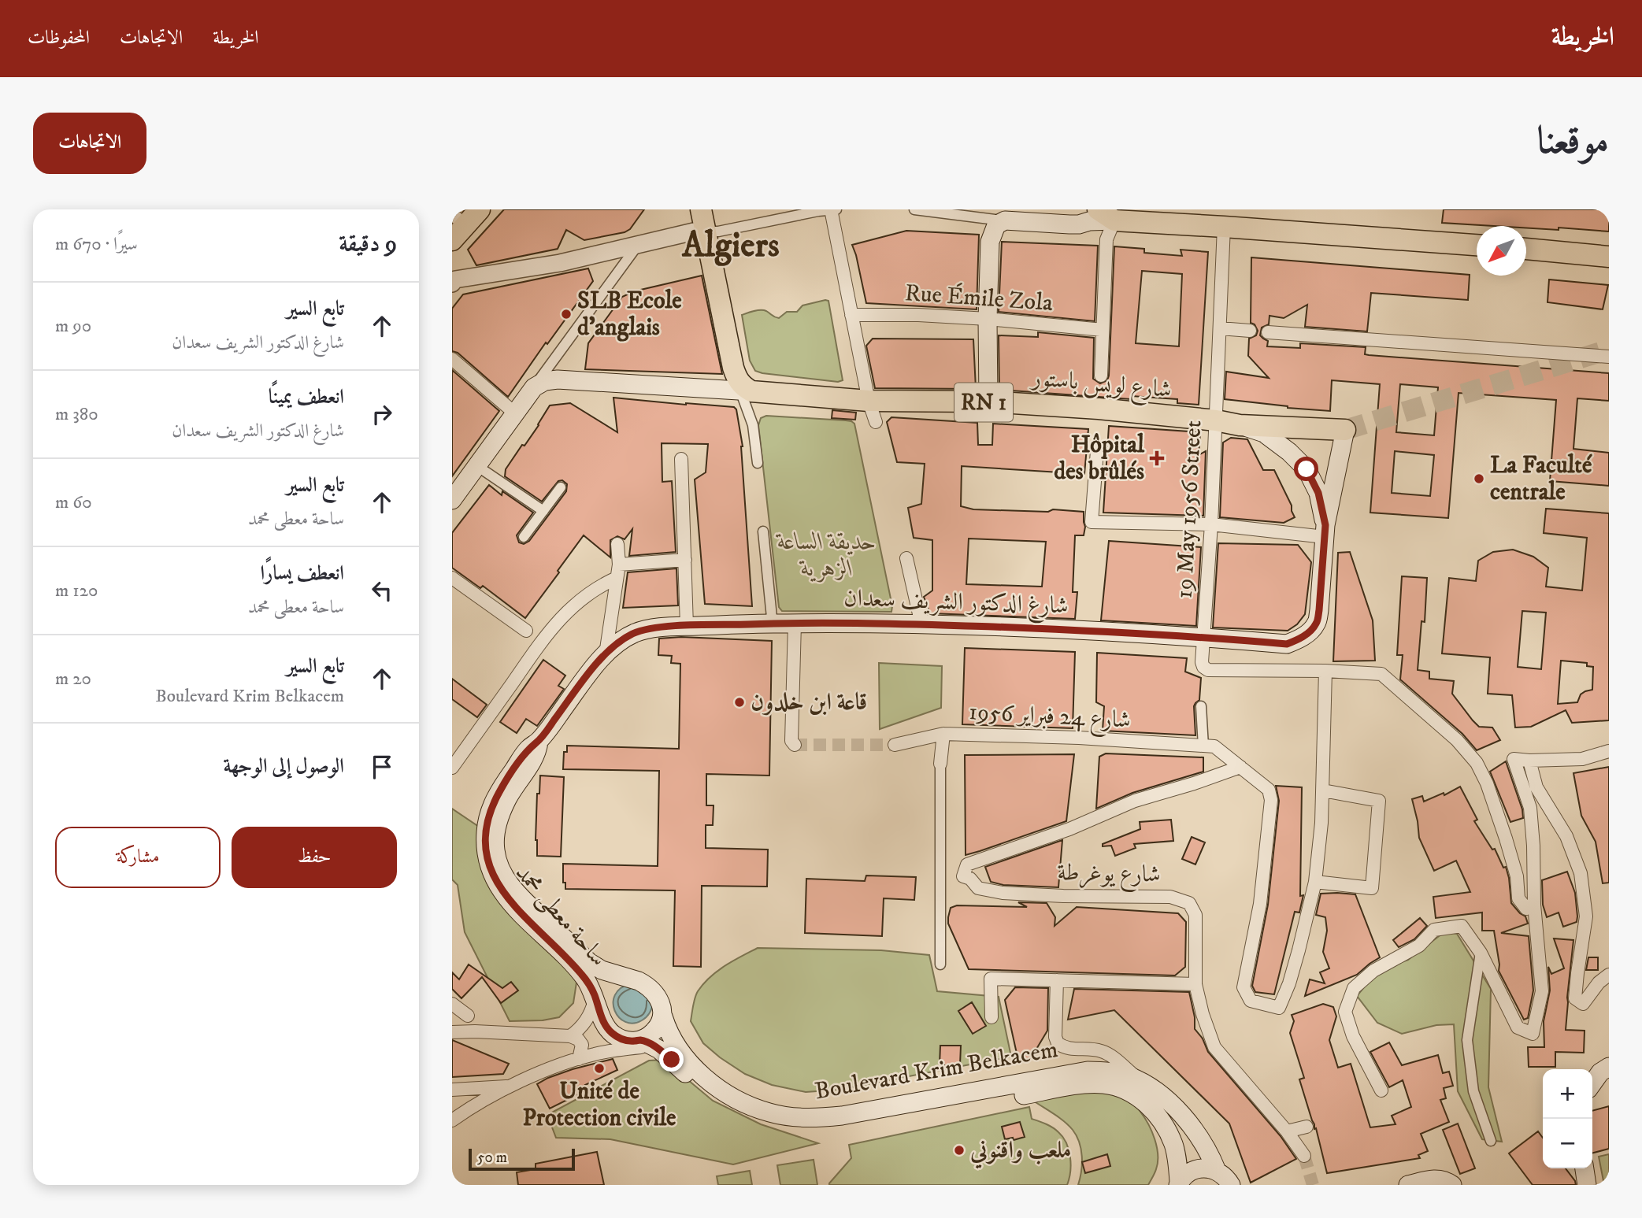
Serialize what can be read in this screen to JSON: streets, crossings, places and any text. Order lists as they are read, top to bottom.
{
  "streets": {
    "main road": [
      "شارع لويس باستور",
      "RN 1",
      "شارغ الدكتور الشريف سعدان",
      "ساحة معطى محمد",
      "Boulevard Krim Belkacem"
    ],
    "street": [
      "Rue Émile Zola",
      "19 May 1956 Street",
      "شارع 24 فبراير 1956",
      "شارع يوغرطة"
    ]
  },
  "crossings": [
    ["شارع لويس باستور", "RN 1"],
    ["شارع لويس باستور", "19 May 1956 Street"],
    ["RN 1", "19 May 1956 Street"],
    ["RN 1", "شارغ الدكتور الشريف سعدان"],
    ["19 May 1956 Street", "شارغ الدكتور الشريف سعدان"],
    ["شارغ الدكتور الشريف سعدان", "ساحة معطى محمد"],
    ["ساحة معطى محمد", "Boulevard Krim Belkacem"]
  ],
  "districts": ["Algiers"],
  "parks": ["حديقة الساعة الزهرية"],
  "places": {
    "other": [
      "SLB Ecole d'anglais",
      "La Faculté centrale",
      "قاعة ابن خلدون",
      "Unité de Protection civile",
      "ملعب واقنوني"
    ],
    "health": ["Hôpital des brûlés"]
  },
  "scale_bar": "50 m",
  "north": "bottom left",
  "page": {
    "header": "الخريطة",
    "nav": ["الخريطة", "الاتجاهات", "المحفوظات"],
    "title": "موقعنا",
    "buttons": [
      "الاتجاهات",
      ["حفظ", "مشاركة"]
    ],
    "heading": ["9 دقيقة", "سيرًا · 670 m"],
    "list": [
      ["تابع السير", "شارغ الدكتور الشريف سعدان", "90 m"],
      ["انعطف يمينًا", "شارغ الدكتور الشريف سعدان", "380 m"],
      ["تابع السير", "ساحة معطى محمد", "60 m"],
      ["انعطف يسارًا", "ساحة معطى محمد", "120 m"],
      ["تابع السير", "Boulevard Krim Belkacem", "20 m"],
      "الوصول إلى الوجهة"
    ],
    "map_buttons": ["+", "−"],
    "scale": "50 m"
  }
}
